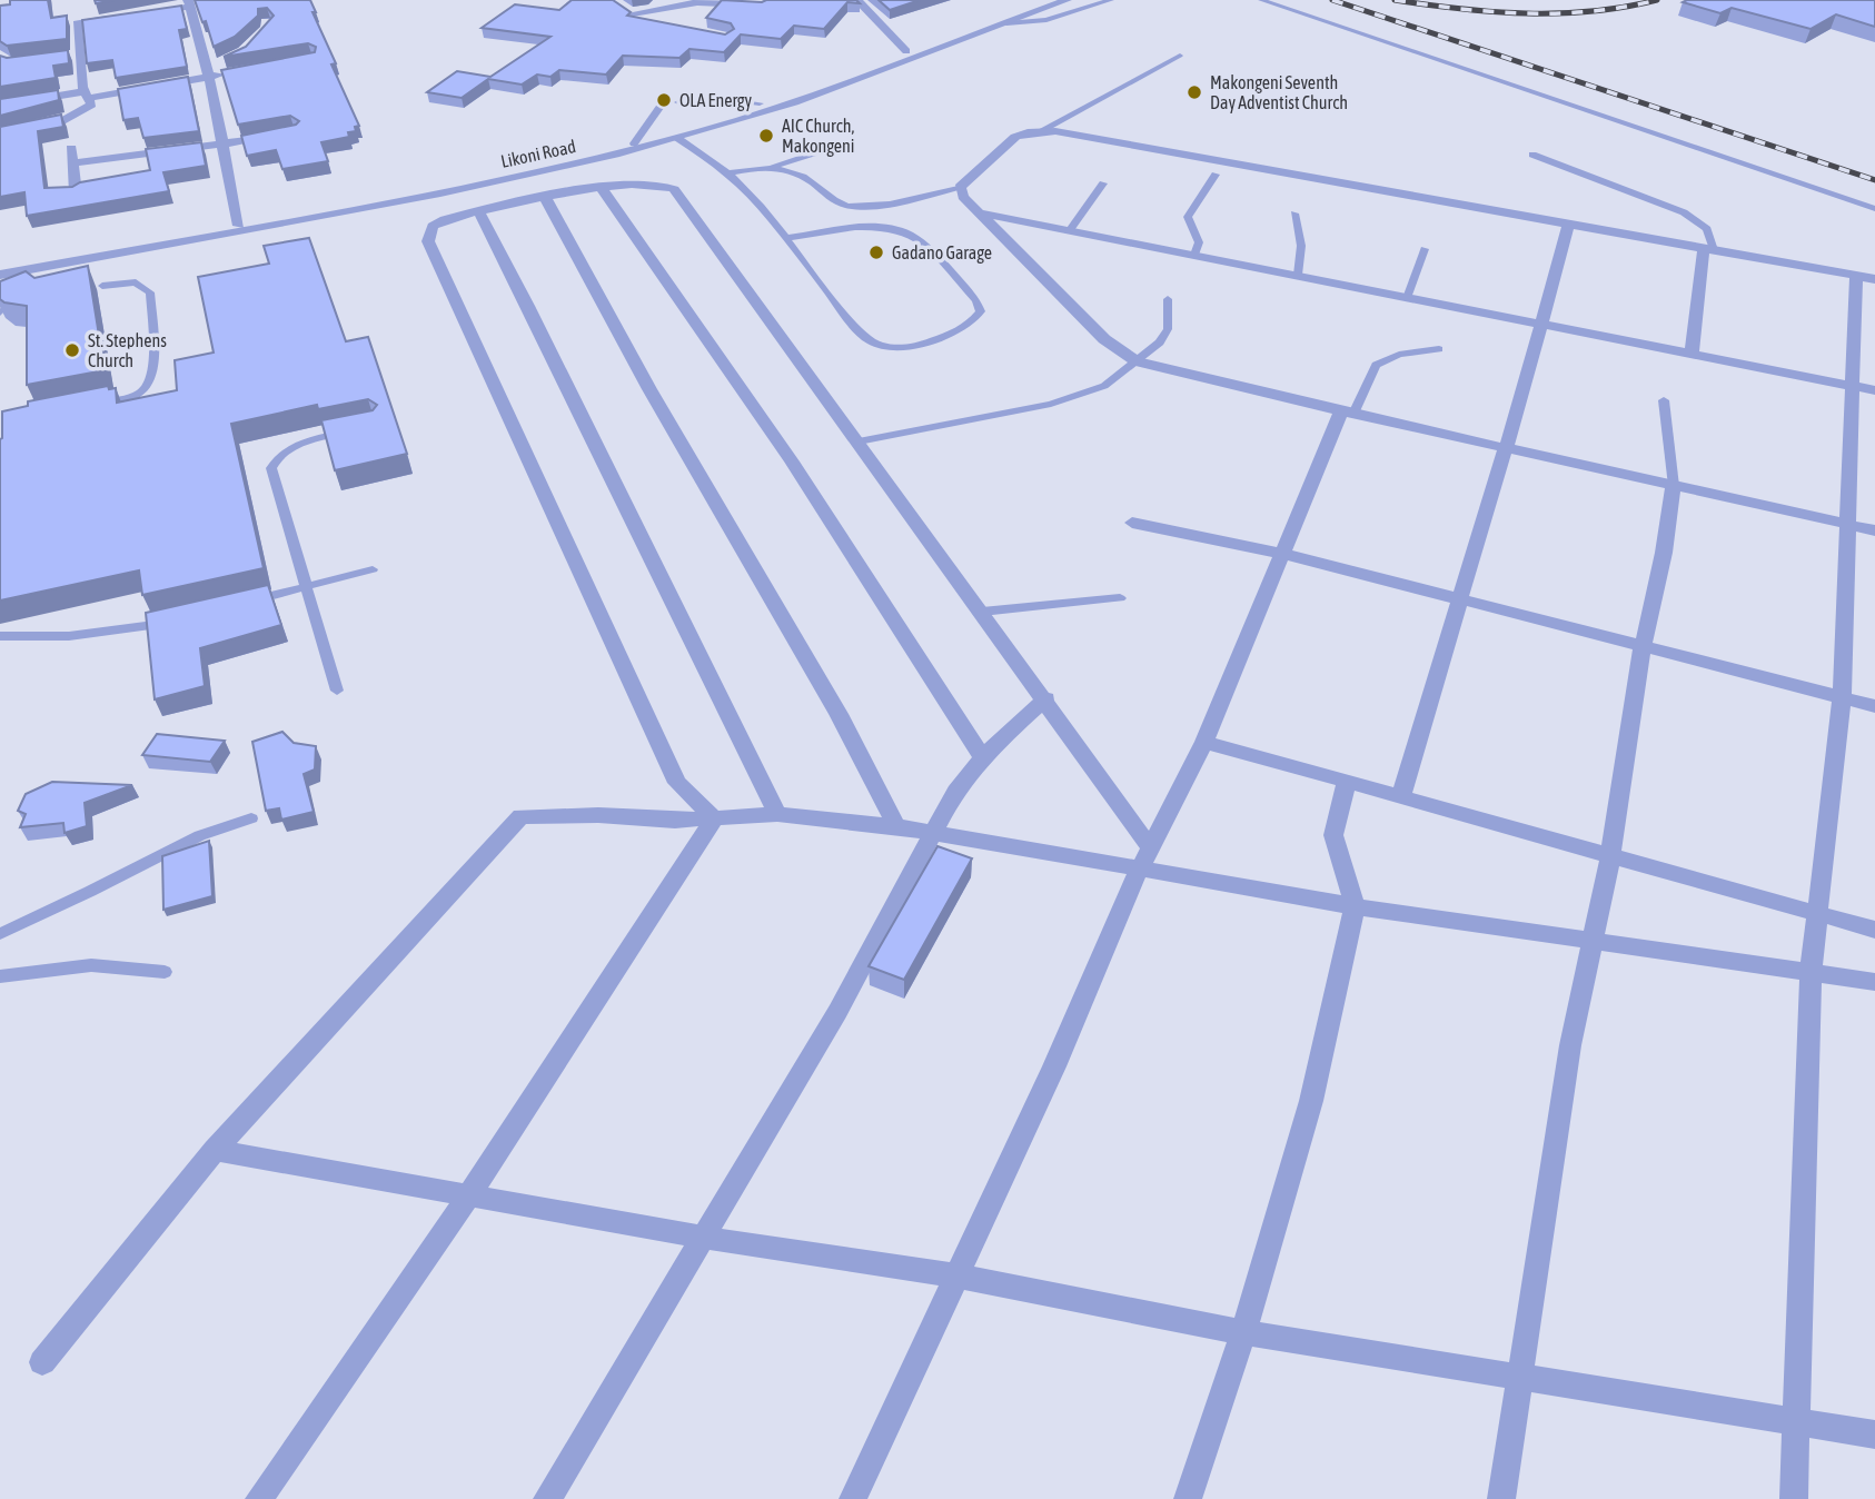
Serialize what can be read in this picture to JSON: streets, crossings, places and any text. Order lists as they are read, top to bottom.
{
  "streets": {
    "street": ["Likoni Road"]
  },
  "places": [
    "Makongeni Seventh Day Adventist Church",
    "OLA Energy",
    "AIC Church, Makongeni",
    "Gadano Garage",
    "St. Stephens Church"
  ]
}
